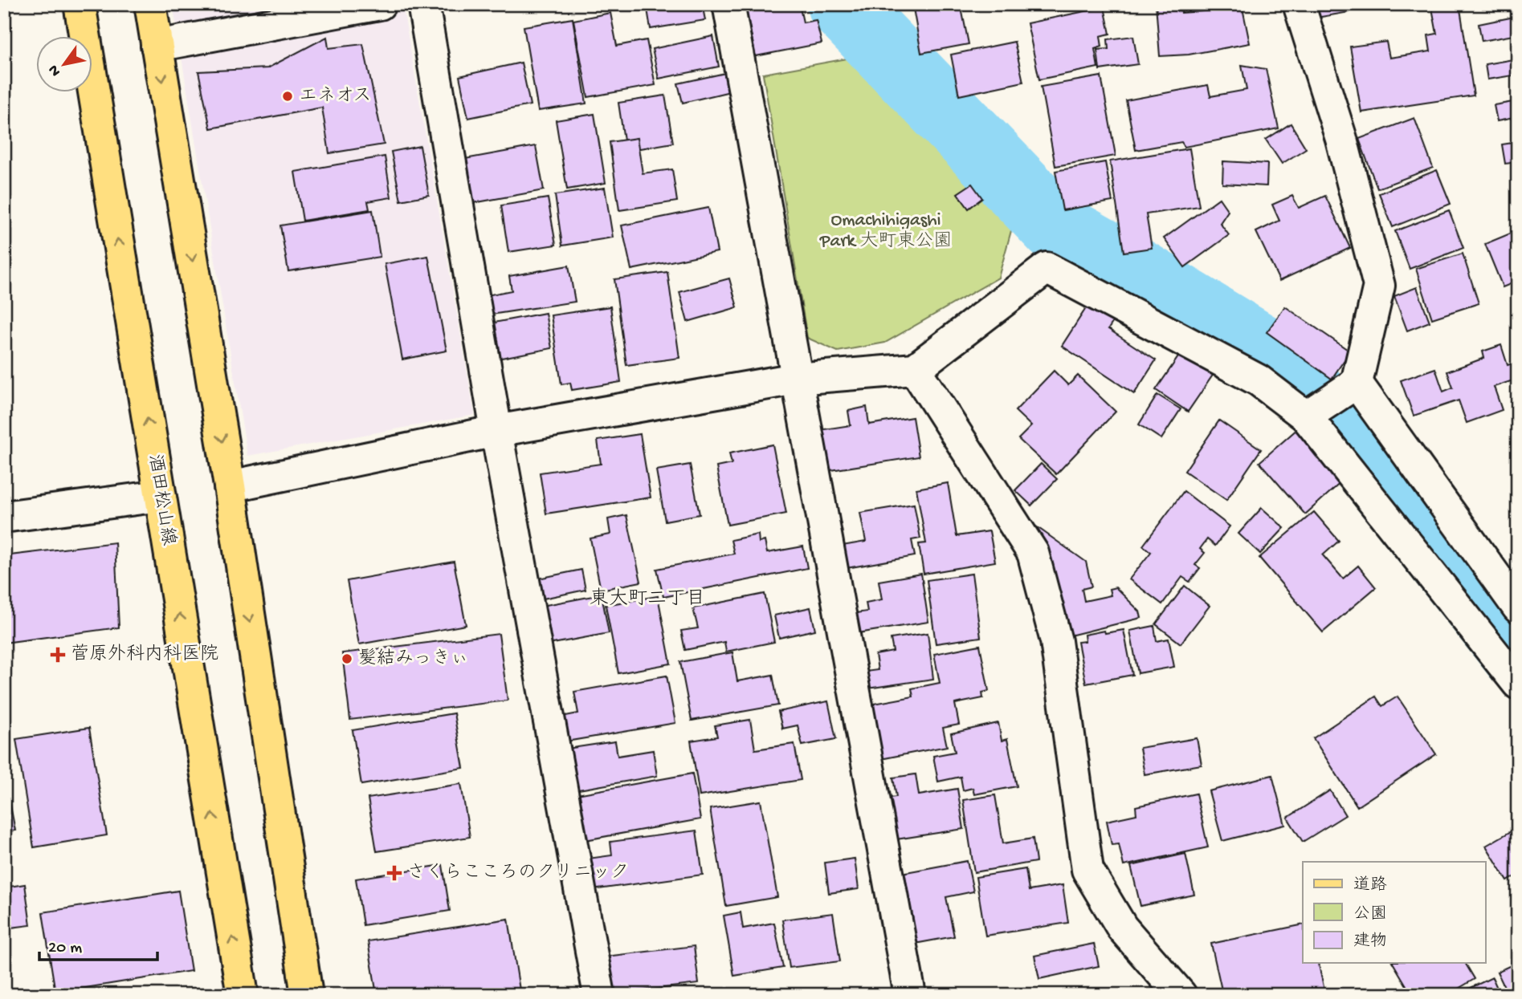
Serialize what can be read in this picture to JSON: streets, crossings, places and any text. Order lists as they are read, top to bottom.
{
  "streets": {
    "main road": ["酒田松山線"]
  },
  "districts": ["東大町二丁目"],
  "parks": ["Omachihigashi Park 大町東公園"],
  "places": {
    "other": ["エネオス", "髪結みっきぃ"],
    "health": ["菅原外科内科医院", "さくらこころのクリニック"]
  },
  "legend": ["道路", "公園", "建物"],
  "scale_bar": "20 m",
  "north": "bottom left"
}
